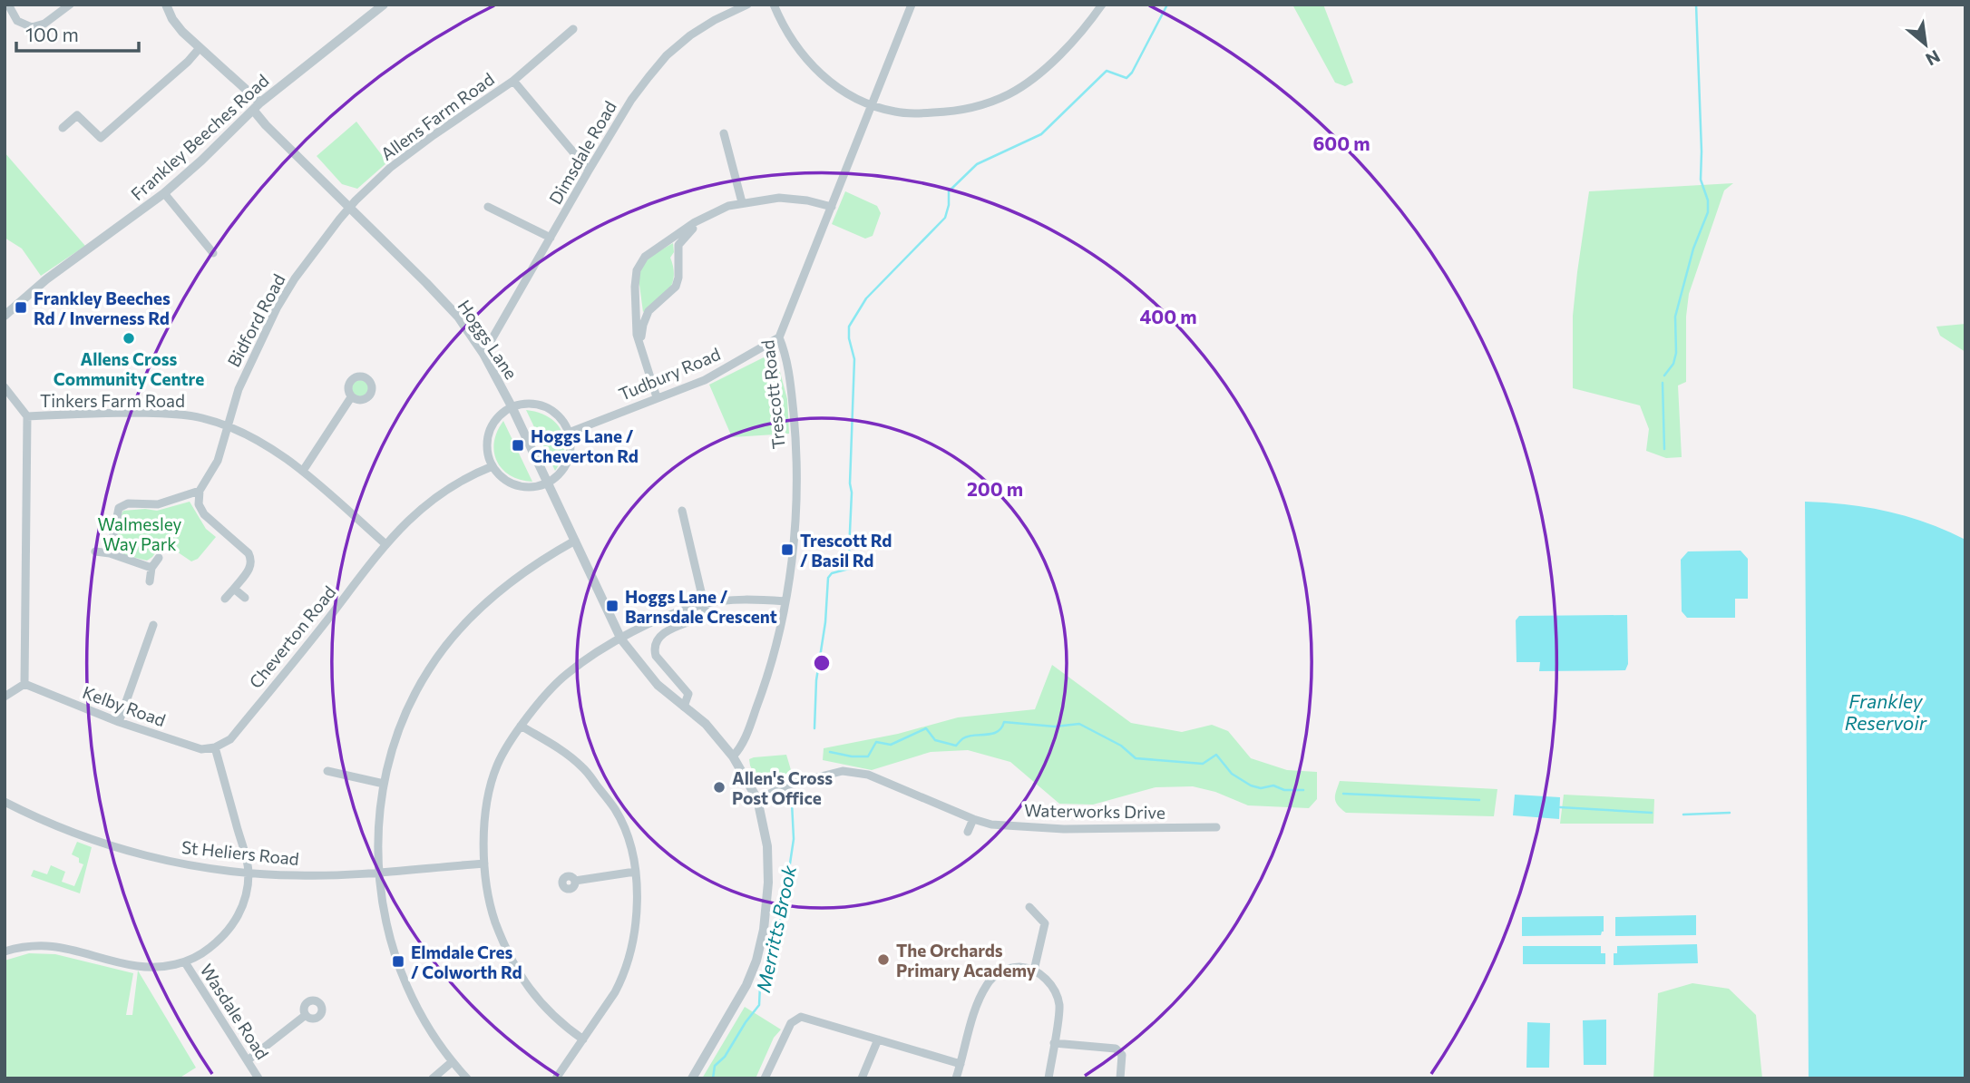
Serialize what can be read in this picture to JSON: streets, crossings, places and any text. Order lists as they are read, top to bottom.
{
  "streets": {
    "street": [
      "Allens Farm Road",
      "Frankley Beeches Road",
      "Dimsdale Road",
      "Bidford Road",
      "Hoggs Lane",
      "Tudbury Road",
      "Trescott Road",
      "Tinkers Farm Road",
      "Cheverton Road",
      "Kelby Road",
      "Waterworks Drive",
      "St Heliers Road",
      "Wasdale Road"
    ]
  },
  "crossings": [
    ["Allens Farm Road", "Dimsdale Road"],
    ["Allens Farm Road", "Bidford Road"],
    ["Allens Farm Road", "Hoggs Lane"],
    ["Frankley Beeches Road", "Hoggs Lane"],
    ["Dimsdale Road", "Hoggs Lane"],
    ["Bidford Road", "Hoggs Lane"],
    ["Bidford Road", "Tinkers Farm Road"],
    ["Hoggs Lane", "Trescott Road"],
    ["Hoggs Lane", "Waterworks Drive"],
    ["Tudbury Road", "Trescott Road"],
    ["Tinkers Farm Road", "Cheverton Road"],
    ["Cheverton Road", "Kelby Road"]
  ],
  "water": ["Frankley Reservoir", "Merritts Brook"],
  "parks": ["Walmesley Way Park"],
  "places": {
    "transit": [
      "Frankley Beeches Rd / Inverness Rd",
      "Hoggs Lane / Cheverton Rd",
      "Trescott Rd / Basil Rd",
      "Hoggs Lane / Barnsdale Crescent",
      "Elmdale Cres / Colworth Rd"
    ],
    "other": ["Allens Cross Community Centre", "Allen's Cross Post Office", "The Orchards Primary Academy"]
  },
  "scale_bar": "100 m",
  "north": "bottom right",
  "rings": ["600 m", "400 m", "200 m"]
}
